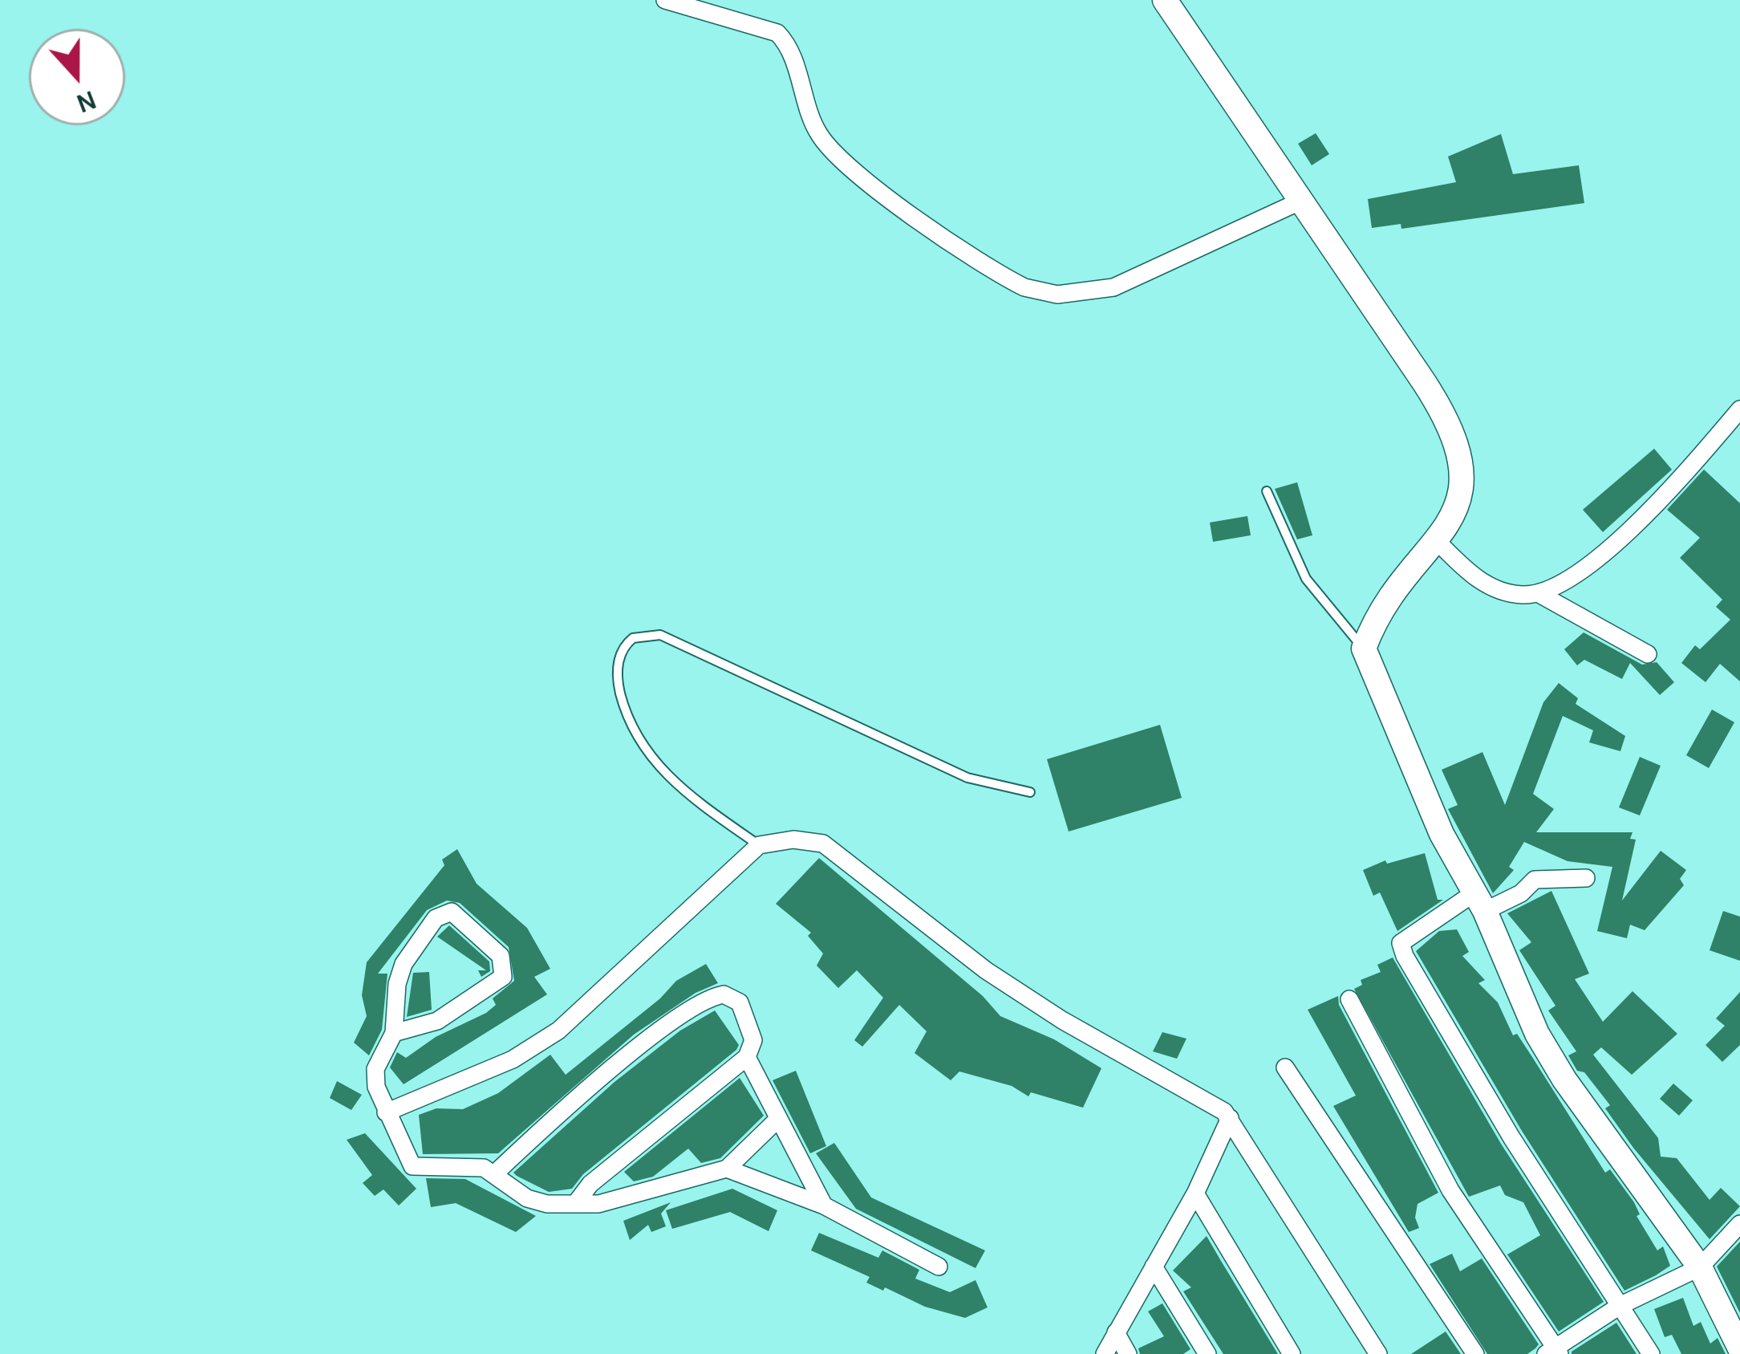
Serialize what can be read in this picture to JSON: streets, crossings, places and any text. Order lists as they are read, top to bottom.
{
  "north": "bottom"
}
